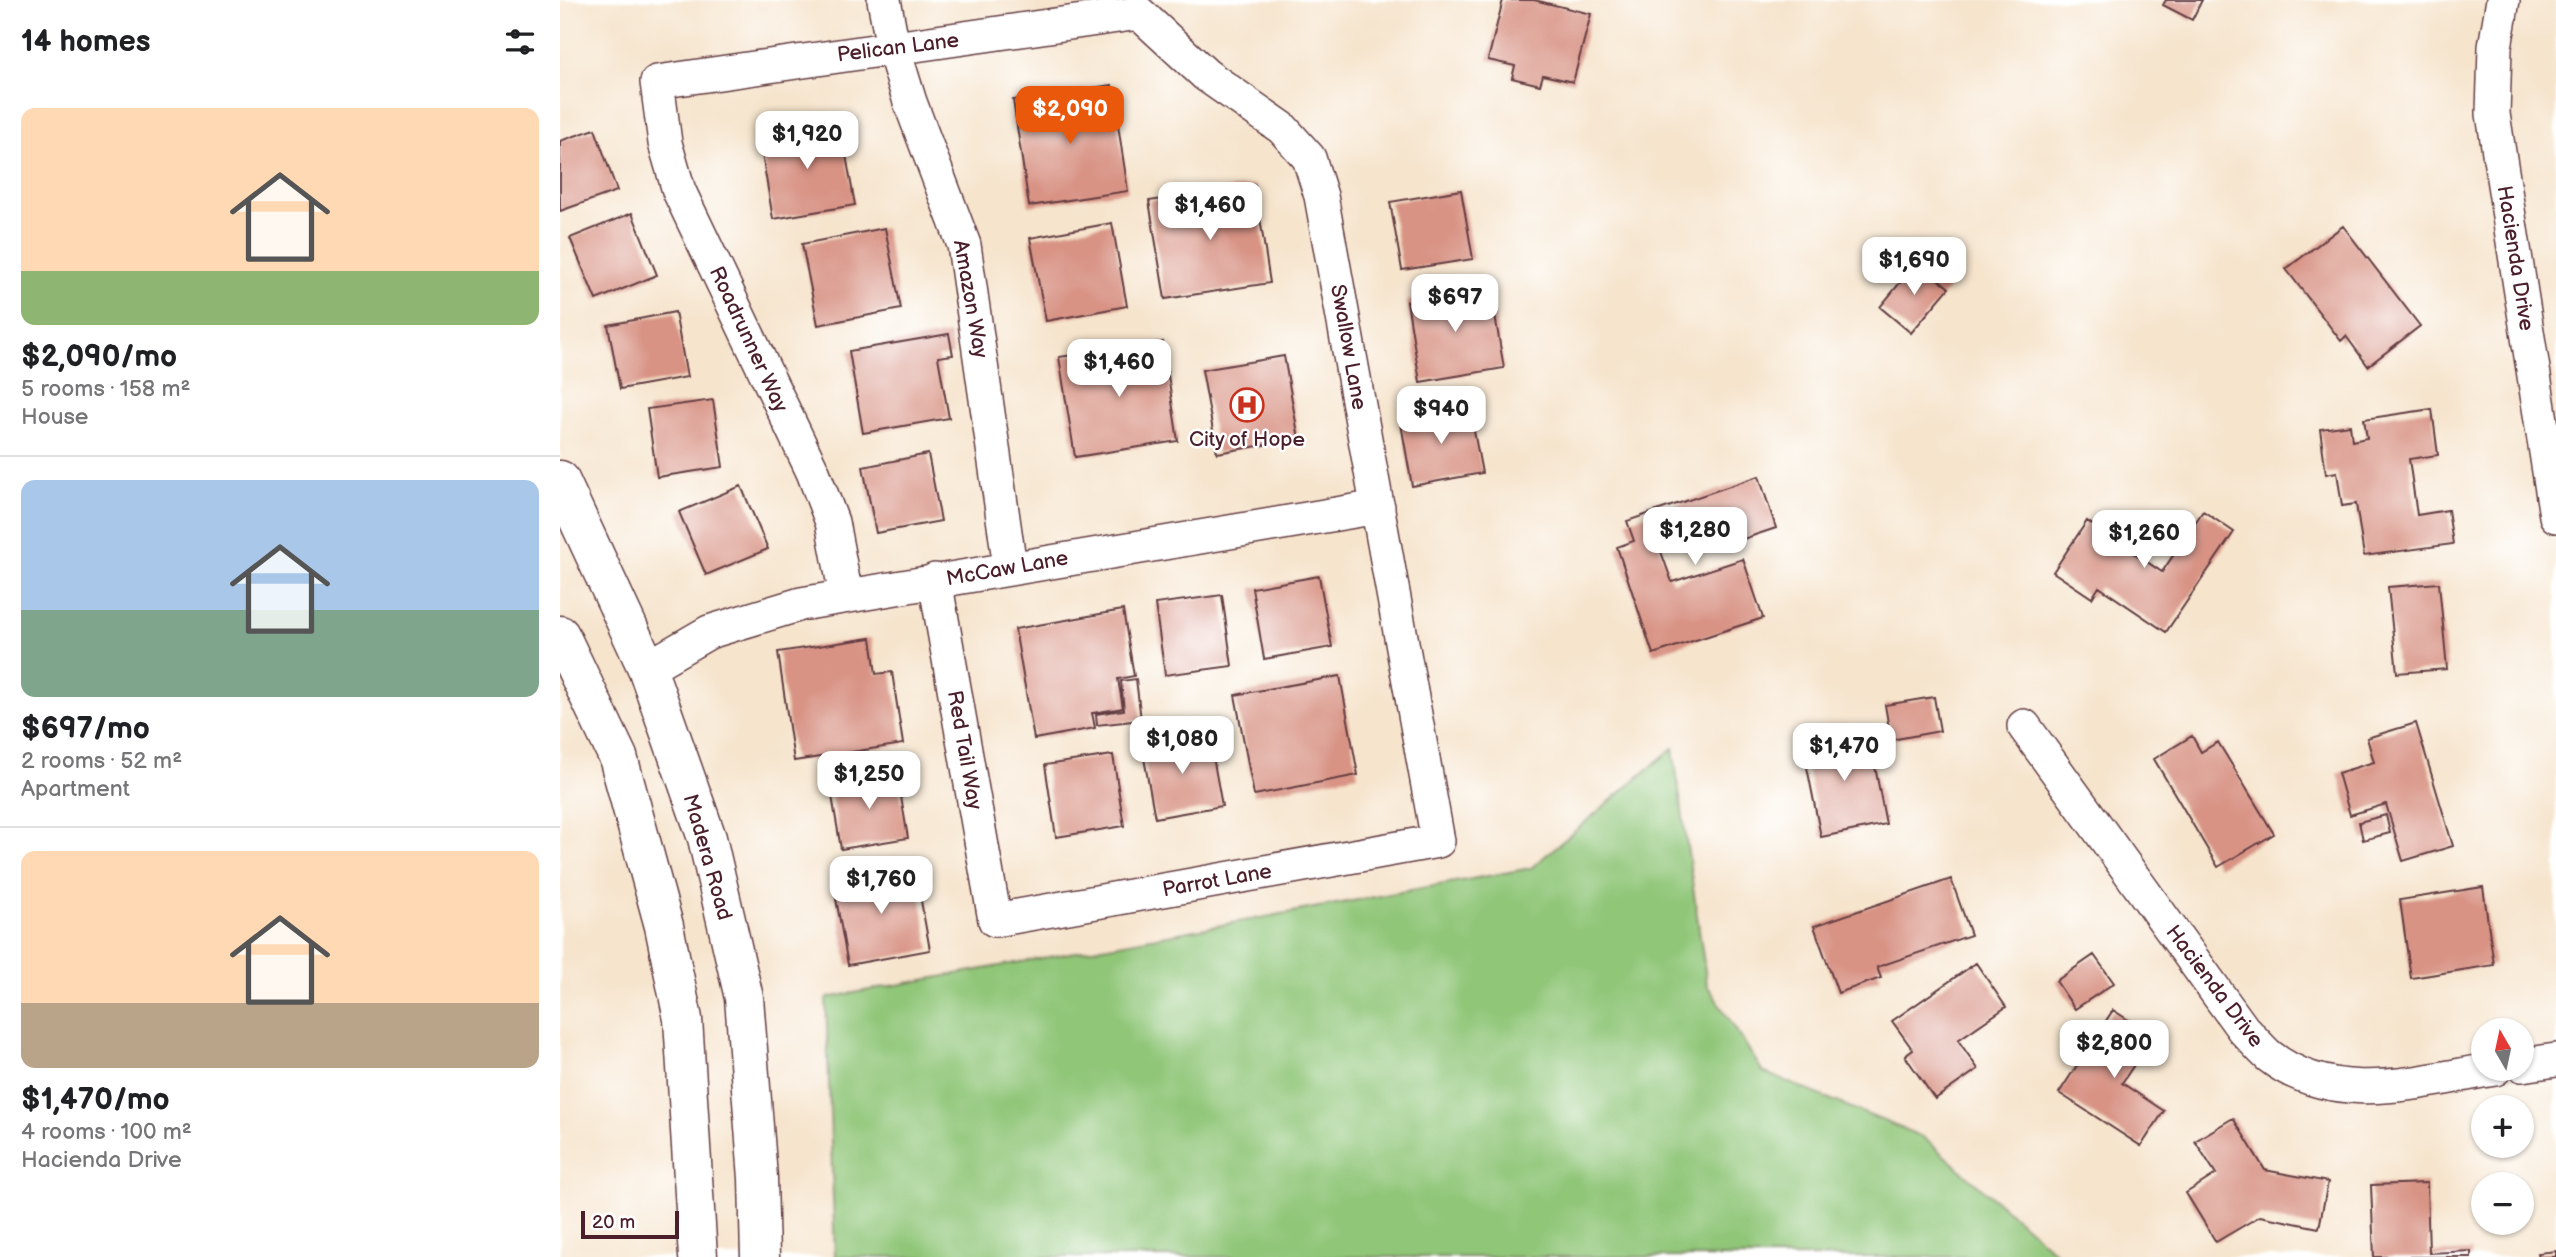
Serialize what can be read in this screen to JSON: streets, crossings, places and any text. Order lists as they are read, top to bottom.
{
  "streets": {
    "main road": ["Madera Road"],
    "street": [
      "Pelican Lane",
      "Hacienda Drive",
      "Amazon Way",
      "Roadrunner Way",
      "Swallow Lane",
      "McCaw Lane",
      "Red Tail Way",
      "Parrot Lane"
    ]
  },
  "crossings": [
    ["Pelican Lane", "Amazon Way"],
    ["Pelican Lane", "Roadrunner Way"],
    ["Pelican Lane", "Swallow Lane"],
    ["Amazon Way", "McCaw Lane"],
    ["Roadrunner Way", "McCaw Lane"],
    ["Swallow Lane", "McCaw Lane"],
    ["Swallow Lane", "Parrot Lane"],
    ["McCaw Lane", "Red Tail Way"],
    ["McCaw Lane", "Madera Road"],
    ["Red Tail Way", "Parrot Lane"]
  ],
  "places": {
    "hospital": ["City of Hope"]
  },
  "scale_bar": "20 m",
  "north": "top",
  "page": {
    "heading": "14 homes",
    "list": [
      {
        "name": "$2,090/mo",
        "note": "5 rooms · 158 m² · House"
      },
      {
        "name": "$697/mo",
        "note": "2 rooms · 52 m² · Apartment"
      },
      {
        "name": "$1,470/mo",
        "note": "4 rooms · 100 m² · Hacienda Drive"
      }
    ],
    "price": [
      "$2,090",
      "$1,920",
      "$1,460",
      "$1,690",
      "$697",
      "$1,460",
      "$940",
      "$1,280",
      "$1,260",
      "$1,080",
      "$1,470",
      "$1,250",
      "$1,760",
      "$2,800"
    ],
    "map_buttons": ["+", "−"],
    "scale": "20 m"
  }
}
